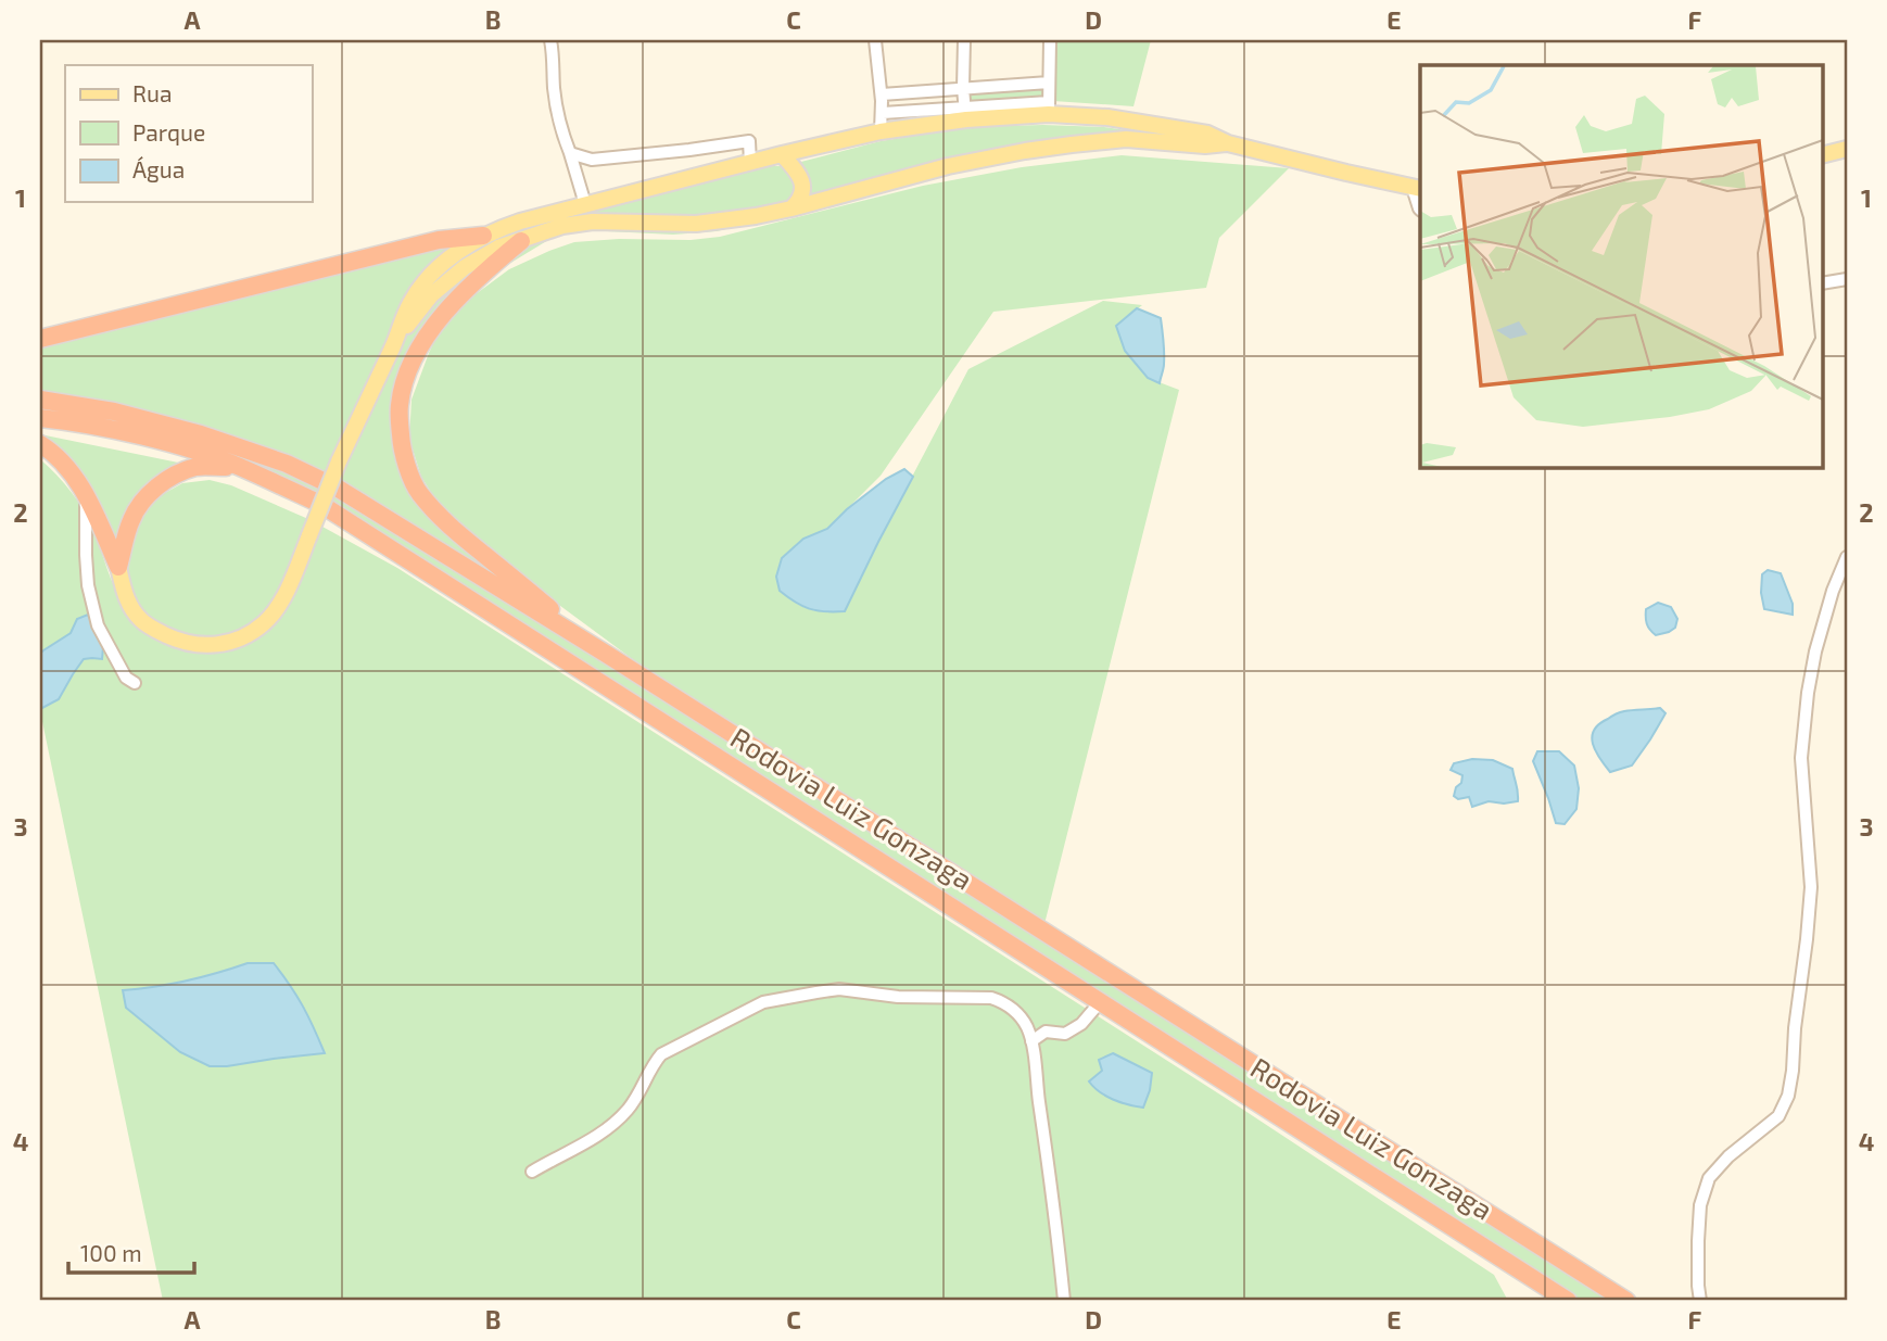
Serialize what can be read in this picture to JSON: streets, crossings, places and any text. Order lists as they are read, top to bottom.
{
  "streets": {
    "highway": ["Rodovia Luiz Gonzaga"]
  },
  "legend": ["Rua", "Parque", "Água"],
  "scale_bar": "100 m",
  "grid": {
    "columns": [
      "A",
      "B",
      "C",
      "D",
      "E",
      "F"
    ],
    "rows": [
      "1",
      "2",
      "3",
      "4"
    ]
  }
}
